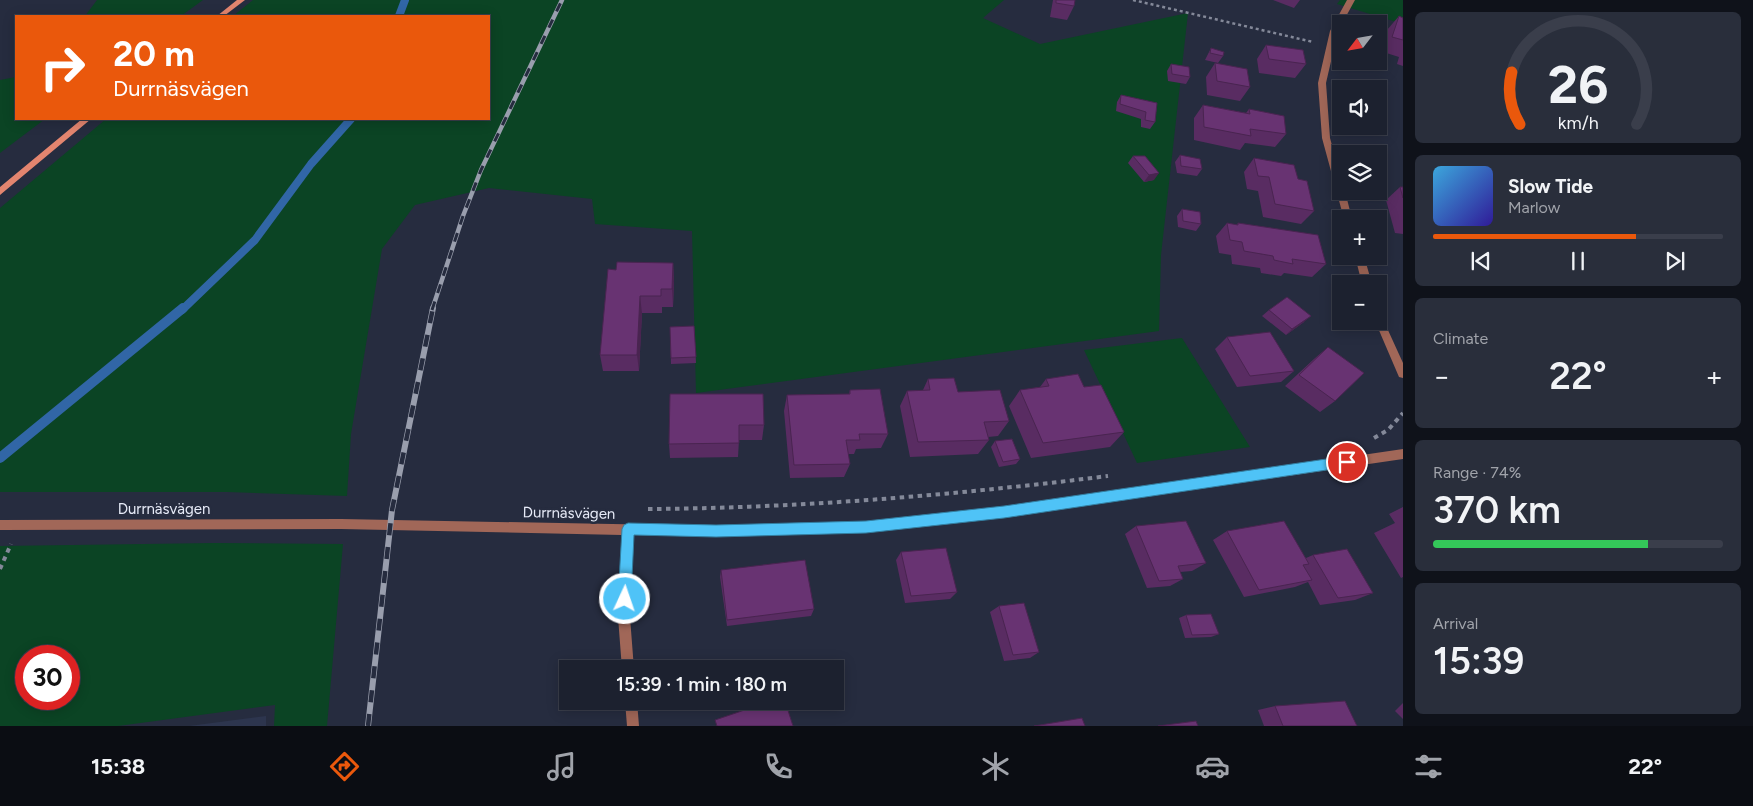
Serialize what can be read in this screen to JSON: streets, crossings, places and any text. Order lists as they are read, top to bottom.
{
  "streets": {
    "street": ["Durrnäsvägen"]
  },
  "north": "bottom left",
  "page": {
    "map_buttons": ["+", "−"],
    "turn": ["20 m", "Durrnäsvägen"],
    "song": ["Slow Tide", "Marlow"],
    "tile": [
      "Climate",
      ["Range · 74%", "370 km"],
      ["Arrival", "15:39"]
    ],
    "heat": ["−", "22°", "+"],
    "limit": "30",
    "trip": "15:39 · 1 min · 180 m",
    "tabs": ["15:38", "22°"],
    "gauge": ["26", "km/h"]
  }
}
